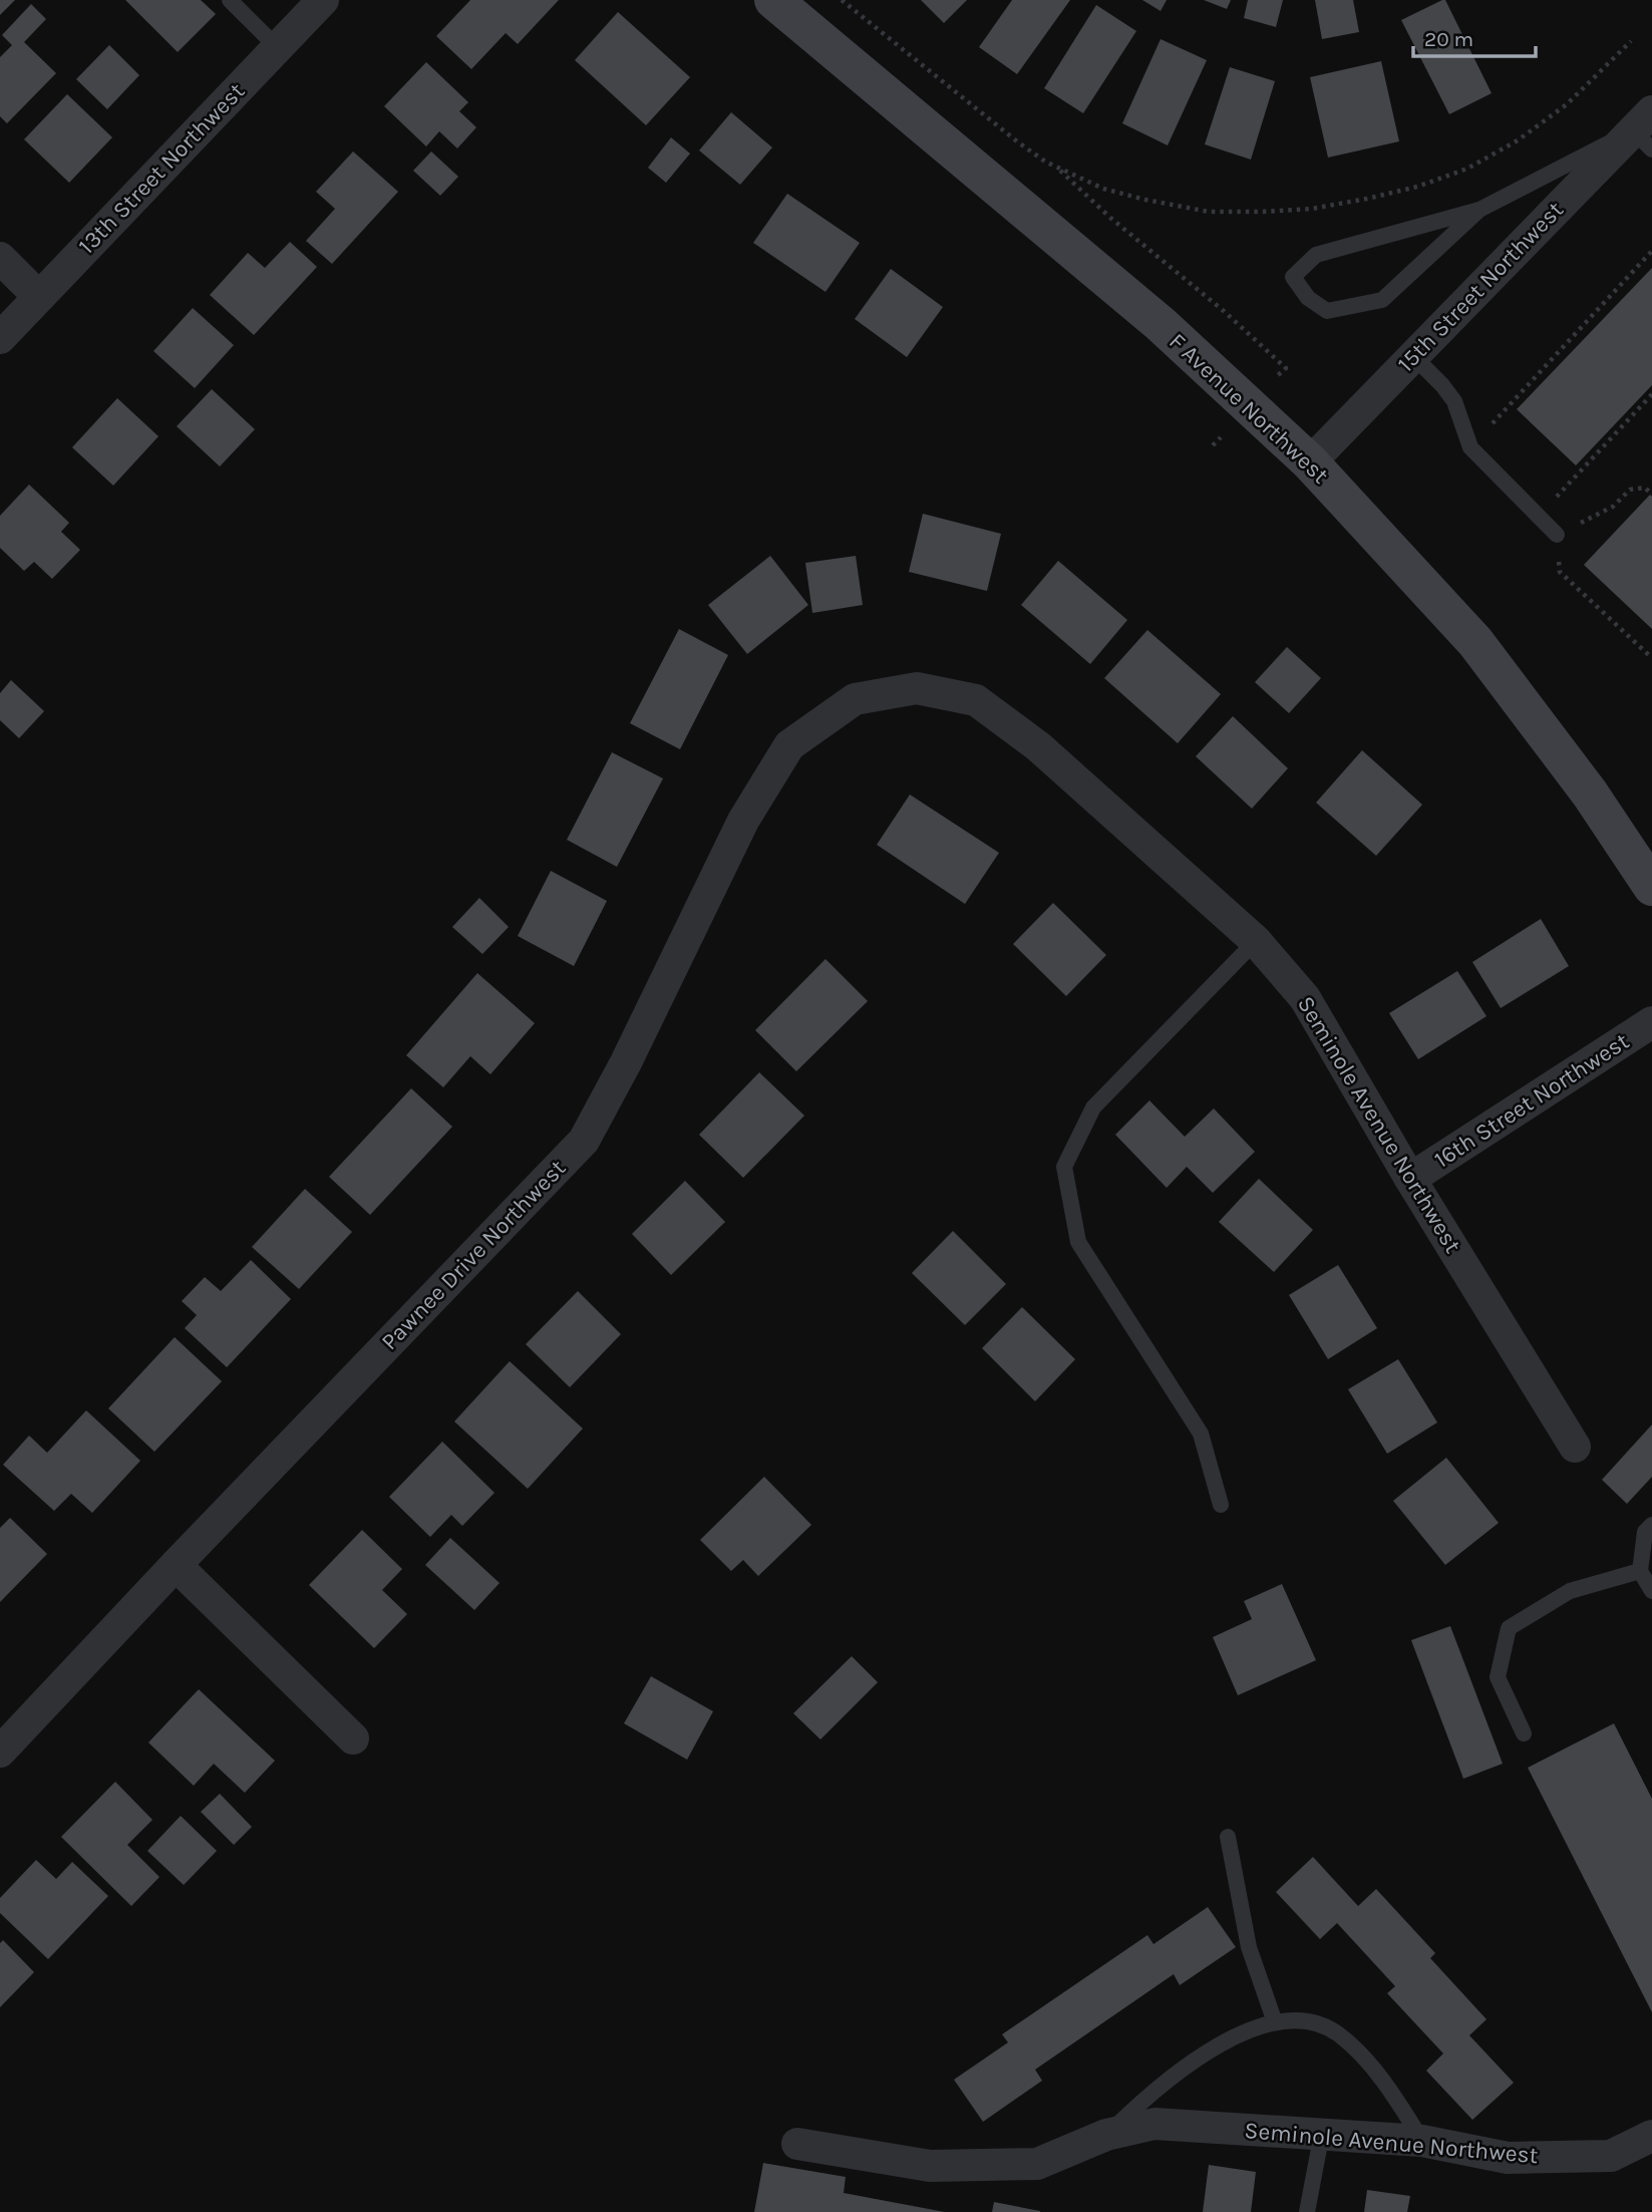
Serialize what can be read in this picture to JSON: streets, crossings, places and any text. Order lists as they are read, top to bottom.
{
  "streets": {
    "main road": ["F Avenue Northwest"],
    "street": [
      "13th Street Northwest",
      "15th Street Northwest",
      "16th Street Northwest",
      "Seminole Avenue Northwest",
      "Pawnee Drive Northwest"
    ]
  },
  "crossings": [
    ["15th Street Northwest", "F Avenue Northwest"],
    ["16th Street Northwest", "Seminole Avenue Northwest"],
    ["Seminole Avenue Northwest", "Pawnee Drive Northwest"]
  ],
  "scale_bar": "20 m"
}
